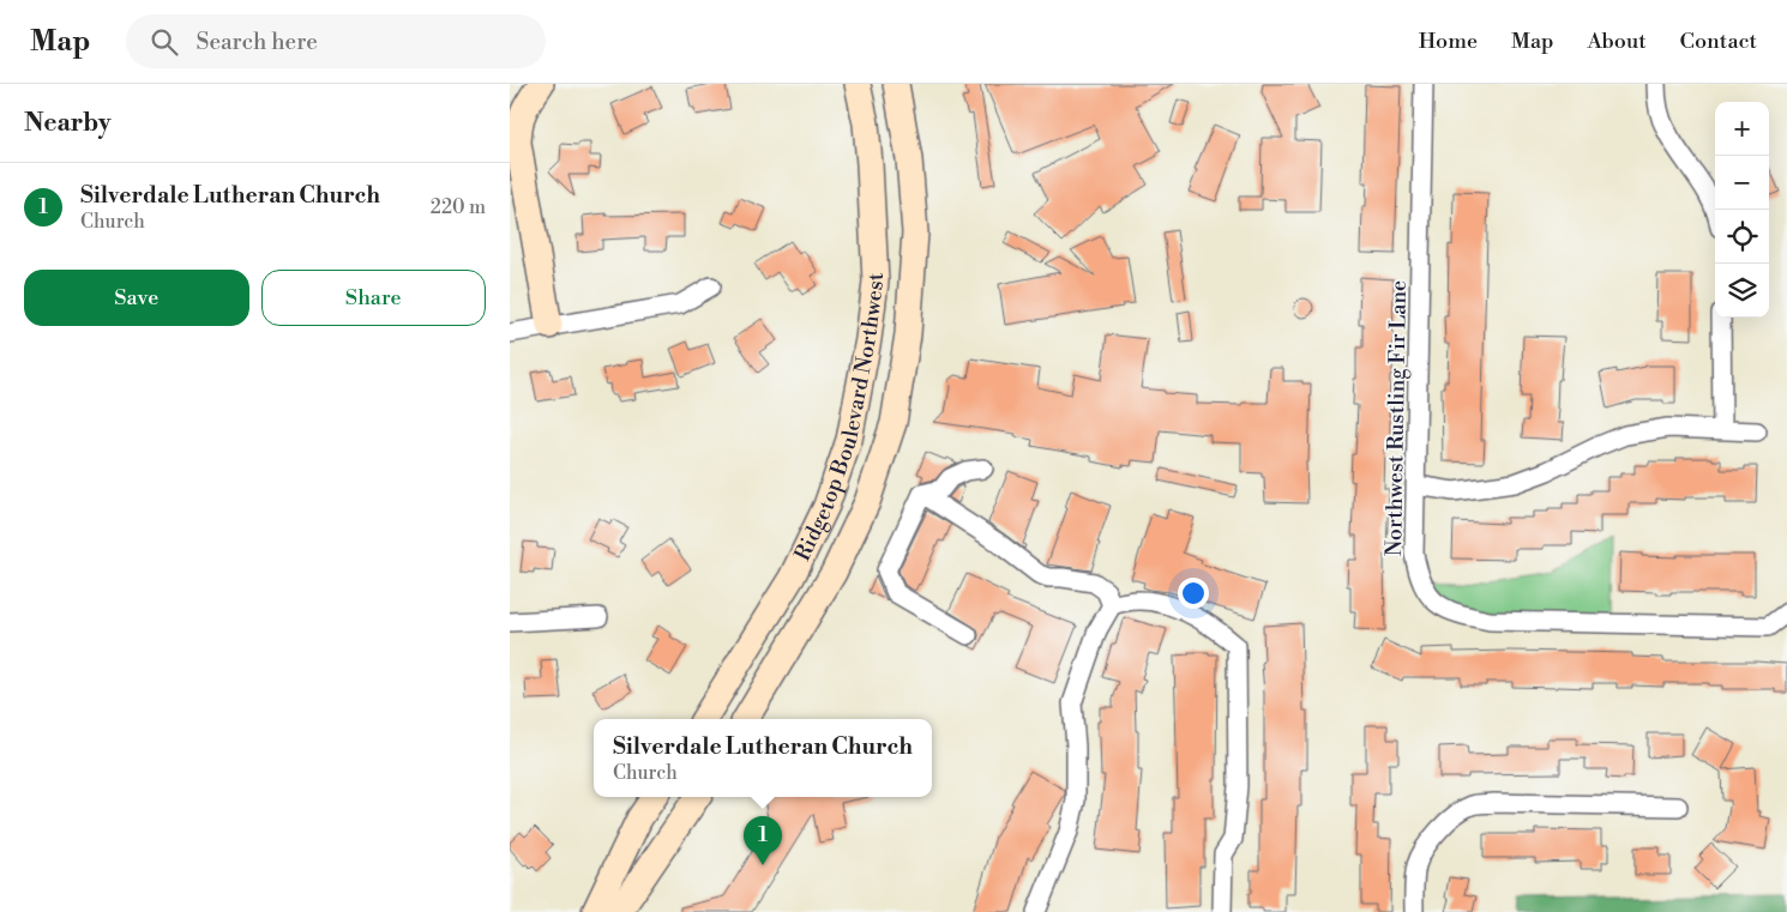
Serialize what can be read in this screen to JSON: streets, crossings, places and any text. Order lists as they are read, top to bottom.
{
  "streets": {
    "main road": ["Ridgetop Boulevard Northwest"],
    "street": ["Northwest Rustling Fir Lane"]
  },
  "page": {
    "header": "Map",
    "search": "Search here",
    "nav": [
      "Home",
      "Map",
      "About",
      "Contact"
    ],
    "heading": "Nearby",
    "map_buttons": ["+", "−"],
    "list": [
      {
        "mark": "1",
        "name": "Silverdale Lutheran Church",
        "note": "Church",
        "value": "220 m"
      }
    ],
    "buttons": ["Save", "Share"],
    "popup": ["Silverdale Lutheran Church", "Church"],
    "pins": "1"
  }
}
